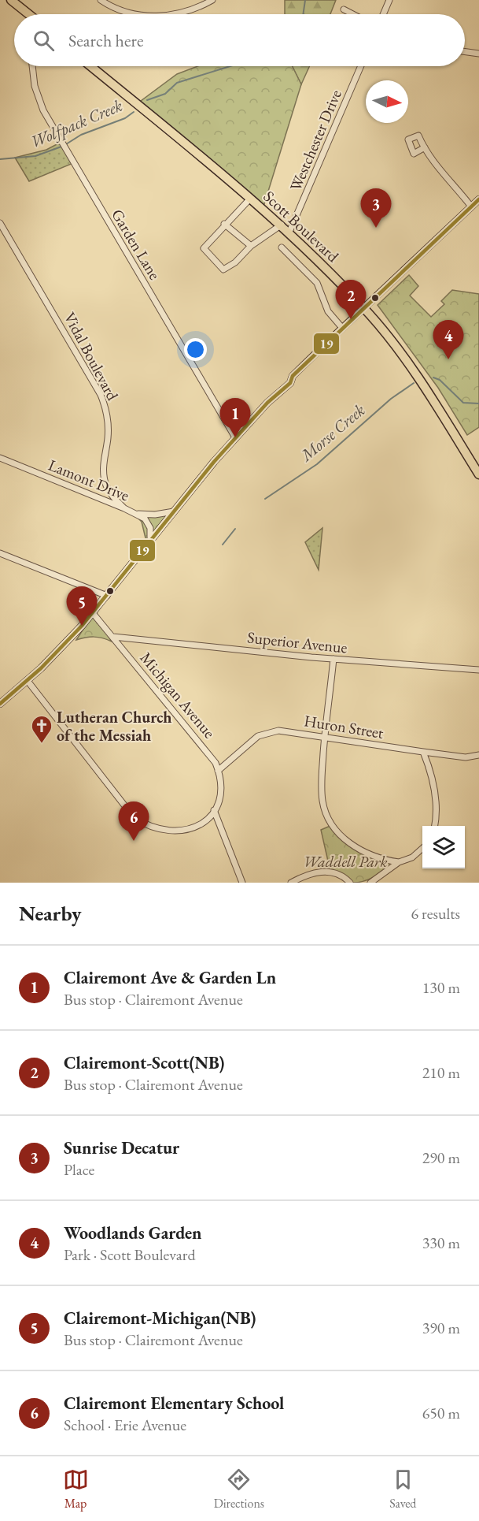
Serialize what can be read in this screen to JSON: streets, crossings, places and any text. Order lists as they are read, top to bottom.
{
  "streets": {
    "highway": ["Scott Boulevard"],
    "street": [
      "Westchester Drive",
      "Garden Lane",
      "Vidal Boulevard",
      "Lamont Drive",
      "Superior Avenue",
      "Michigan Avenue",
      "Huron Street"
    ]
  },
  "crossings": [
    ["Westchester Drive", "Scott Boulevard"],
    ["Vidal Boulevard", "Lamont Drive"],
    ["Superior Avenue", "Michigan Avenue"],
    ["Michigan Avenue", "Huron Street"]
  ],
  "water": ["Wolfpack Creek", "Morse Creek"],
  "parks": ["Waddell Park"],
  "places": {
    "church": ["Lutheran Church of the Messiah"]
  },
  "lines": ["transit line 19"],
  "north": "right",
  "page": {
    "search": "Search here",
    "pins": [
      "3",
      "2",
      "4",
      "1",
      "5",
      "6"
    ],
    "heading": ["Nearby", "6 results"],
    "list": [
      {
        "mark": "1",
        "name": "Clairemont Ave & Garden Ln",
        "note": "Bus stop · Clairemont Avenue",
        "value": "130 m"
      },
      {
        "mark": "2",
        "name": "Clairemont-Scott(NB)",
        "note": "Bus stop · Clairemont Avenue",
        "value": "210 m"
      },
      {
        "mark": "3",
        "name": "Sunrise Decatur",
        "note": "Place",
        "value": "290 m"
      },
      {
        "mark": "4",
        "name": "Woodlands Garden",
        "note": "Park · Scott Boulevard",
        "value": "330 m"
      },
      {
        "mark": "5",
        "name": "Clairemont-Michigan(NB)",
        "note": "Bus stop · Clairemont Avenue",
        "value": "390 m"
      },
      {
        "mark": "6",
        "name": "Clairemont Elementary School",
        "note": "School · Erie Avenue",
        "value": "650 m"
      }
    ],
    "nav": ["Map", "Directions", "Saved"]
  }
}
